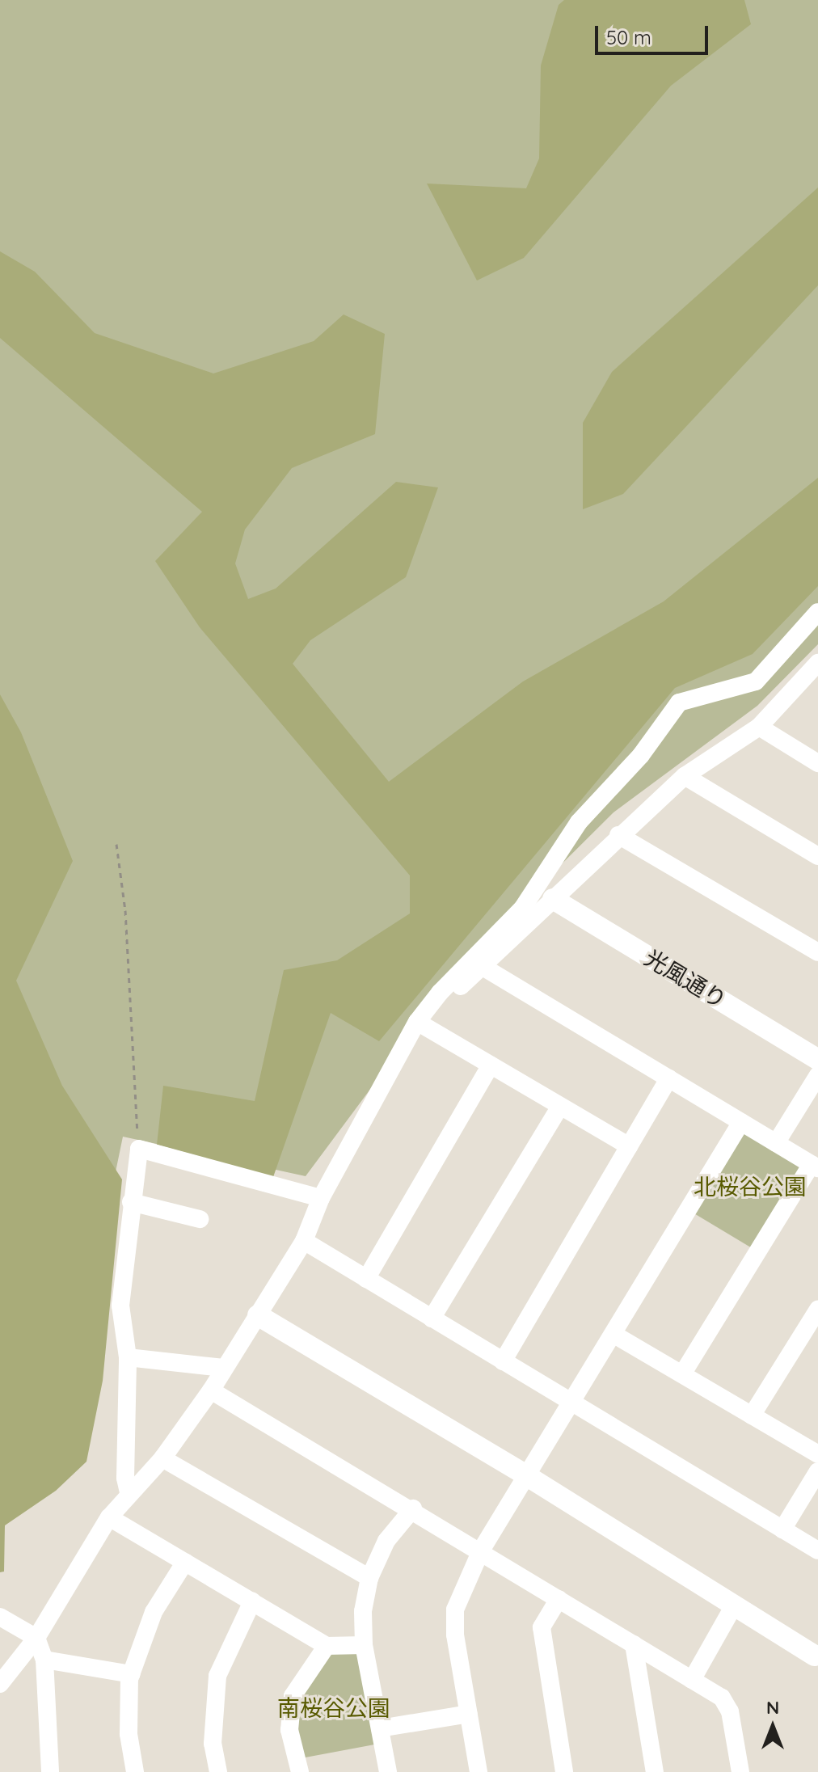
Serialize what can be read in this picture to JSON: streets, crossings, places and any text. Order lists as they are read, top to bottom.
{
  "streets": {
    "street": ["光風通り"]
  },
  "parks": ["北桜谷公園", "南桜谷公園"],
  "scale_bar": "50 m",
  "north": "top"
}
